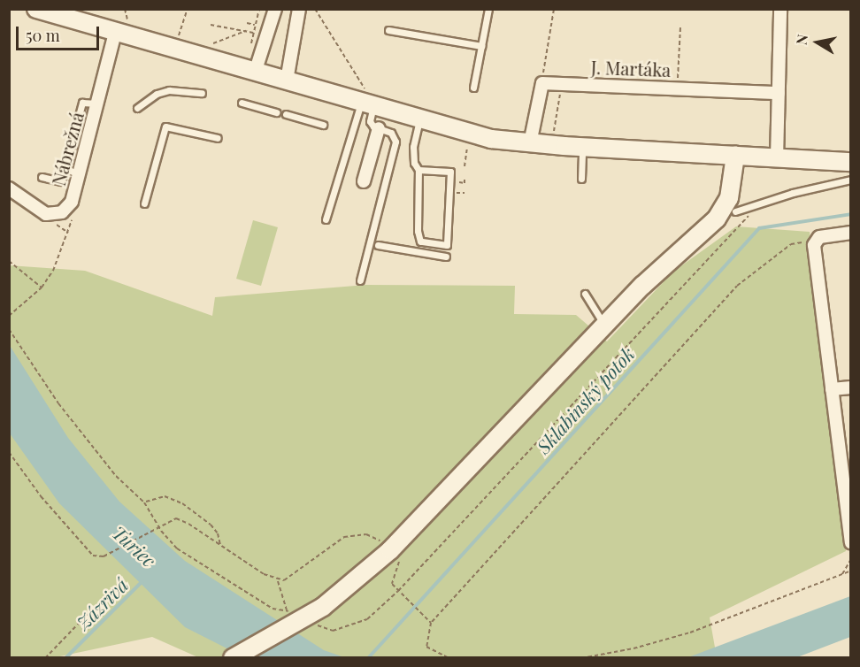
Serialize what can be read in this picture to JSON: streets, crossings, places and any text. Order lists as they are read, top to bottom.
{
  "streets": {
    "street": ["J. Martáka", "Nábrežná"]
  },
  "water": ["Sklabinský potok", "Turiec", "Zázrivá"],
  "scale_bar": "50 m",
  "north": "left"
}
